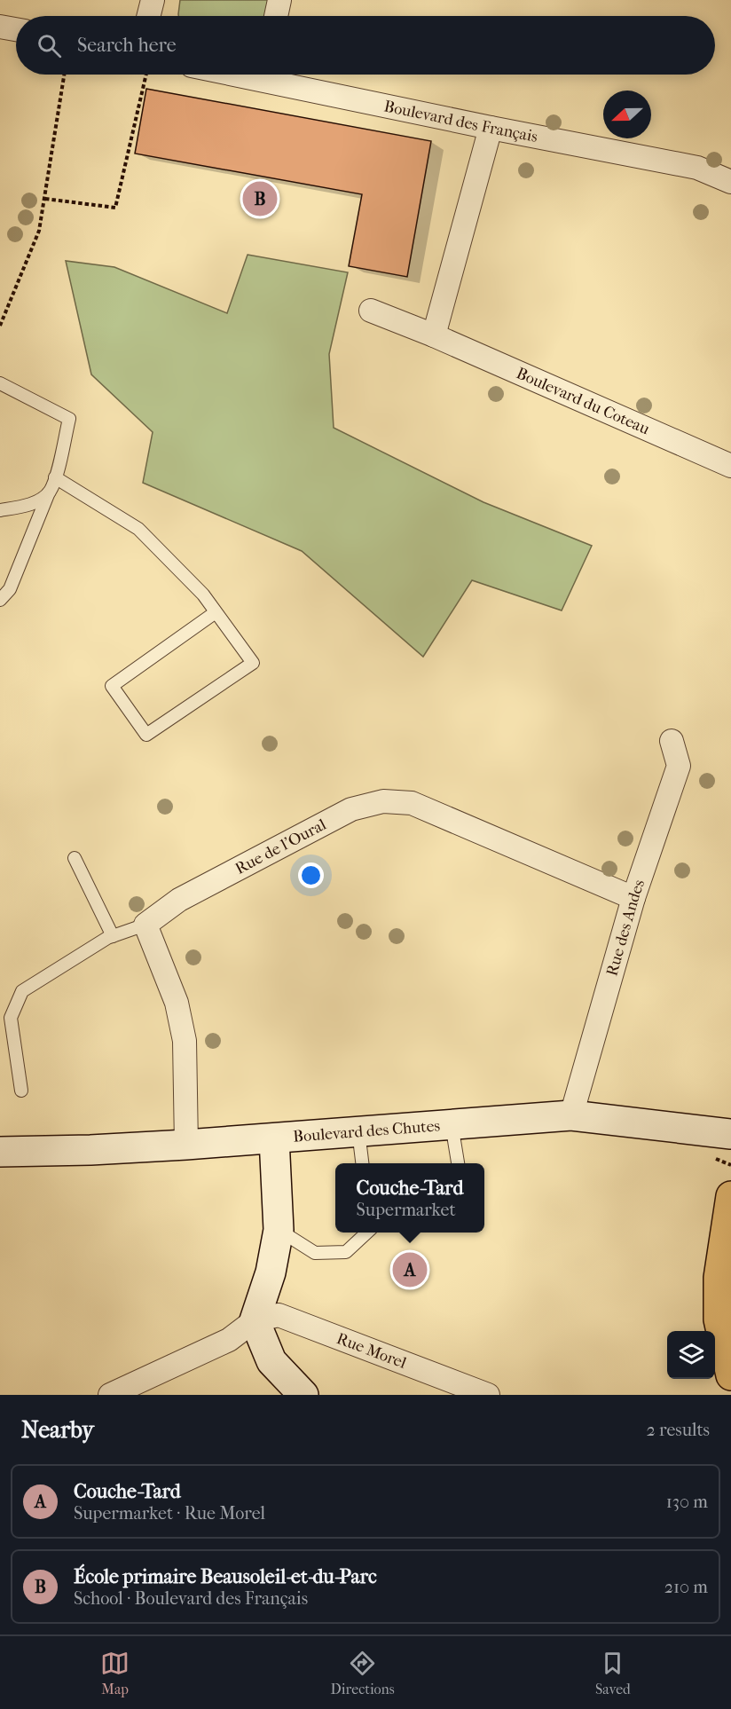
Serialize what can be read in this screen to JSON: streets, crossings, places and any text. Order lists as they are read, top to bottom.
{
  "streets": {
    "street": [
      "Boulevard des Français",
      "Boulevard du Coteau",
      "Rue de l'Oural",
      "Rue des Andes",
      "Boulevard des Chutes",
      "Rue Morel"
    ]
  },
  "crossings": [
    ["Rue de l'Oural", "Rue des Andes"],
    ["Rue des Andes", "Boulevard des Chutes"]
  ],
  "north": "left",
  "page": {
    "search": "Search here",
    "pins": ["B", "A"],
    "popup": ["Couche-Tard", "Supermarket"],
    "heading": ["Nearby", "2 results"],
    "list": [
      {
        "mark": "A",
        "name": "Couche-Tard",
        "note": "Supermarket · Rue Morel",
        "value": "130 m"
      },
      {
        "mark": "B",
        "name": "École primaire Beausoleil-et-du-Parc",
        "note": "School · Boulevard des Français",
        "value": "210 m"
      }
    ],
    "nav": ["Map", "Directions", "Saved"]
  }
}
